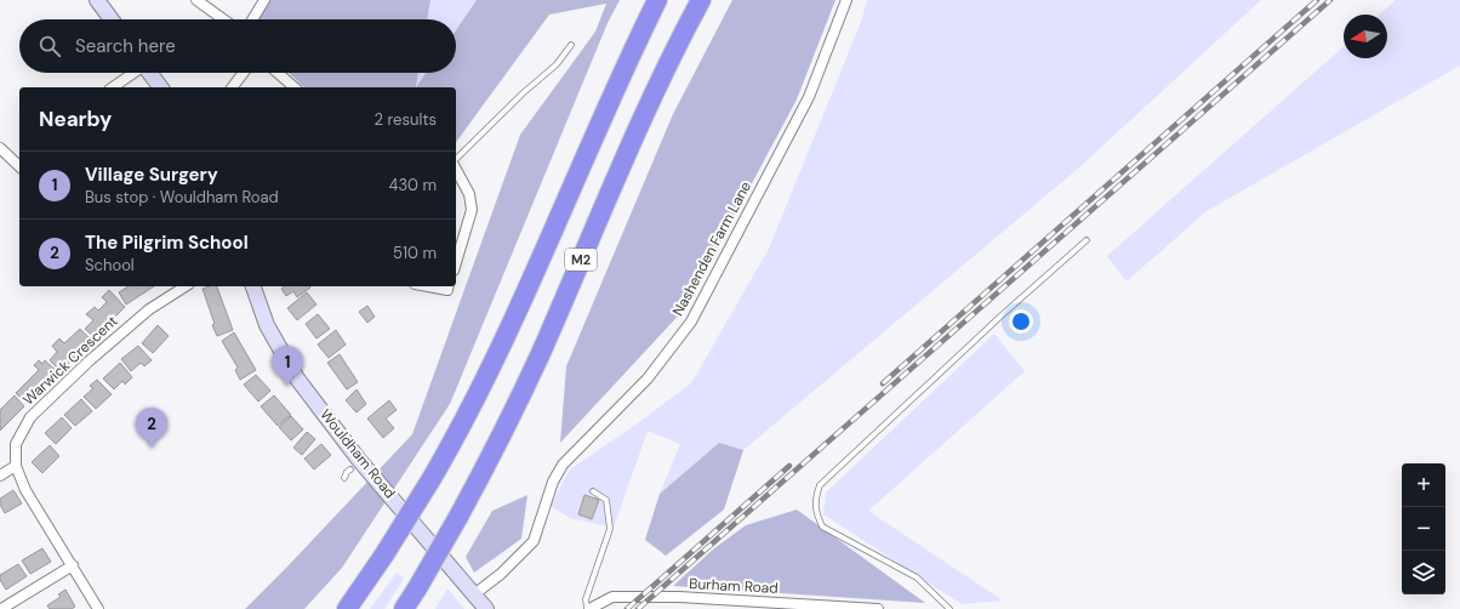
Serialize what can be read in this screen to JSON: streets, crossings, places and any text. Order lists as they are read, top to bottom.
{
  "streets": {
    "highway": ["M2"],
    "street": [
      "Nashenden Farm Lane",
      "Warwick Crescent",
      "Wouldham Road",
      "Burham Road"
    ]
  },
  "crossings": [
    ["Nashenden Farm Lane", "Wouldham Road"]
  ],
  "north": "left",
  "page": {
    "search": "Search here",
    "heading": ["Nearby", "2 results"],
    "list": [
      {
        "mark": "1",
        "name": "Village Surgery",
        "note": "Bus stop · Wouldham Road",
        "value": "430 m"
      },
      {
        "mark": "2",
        "name": "The Pilgrim School",
        "note": "School",
        "value": "510 m"
      }
    ],
    "pins": ["1", "2"],
    "map_buttons": ["+", "−"]
  }
}
